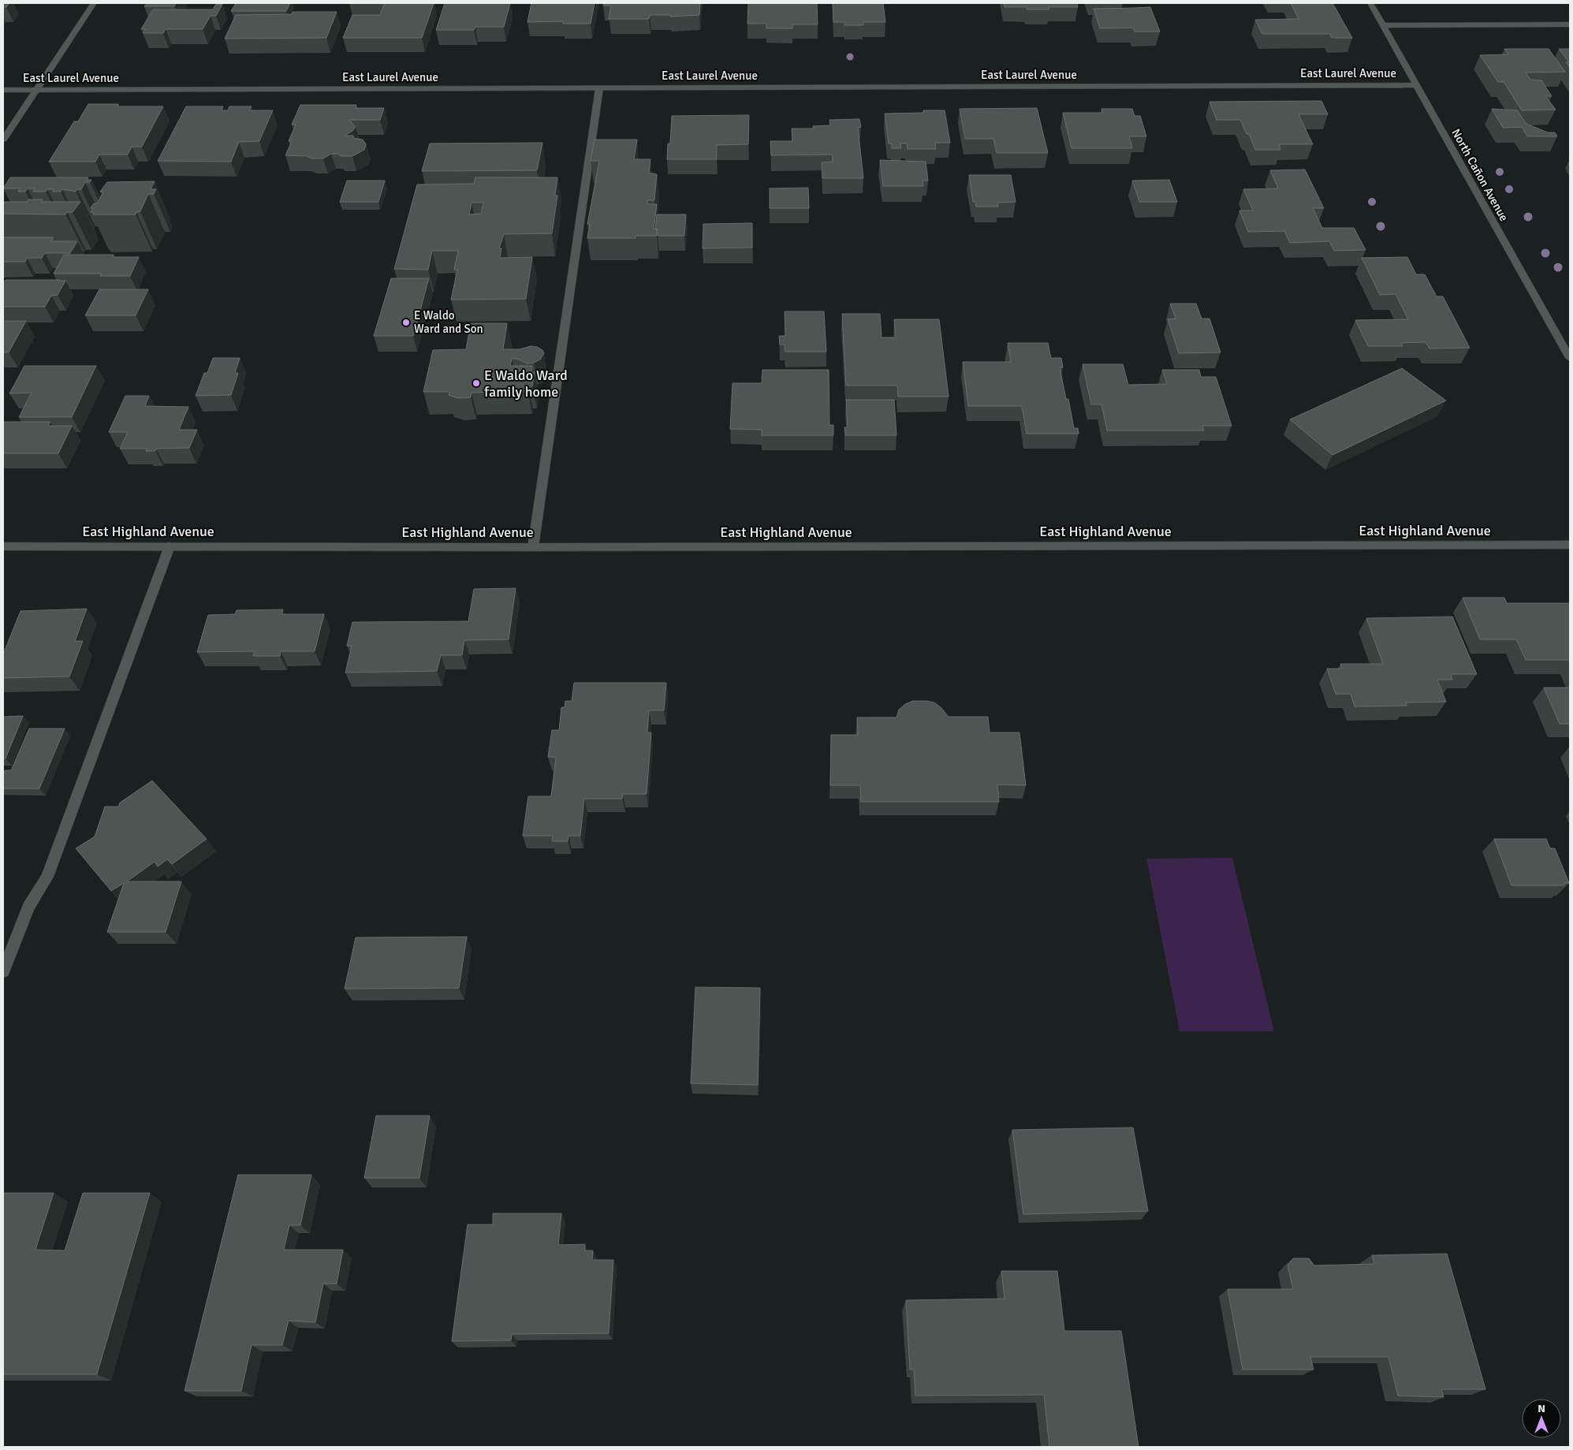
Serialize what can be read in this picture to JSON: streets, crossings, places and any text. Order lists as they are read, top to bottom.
{
  "streets": {
    "street": ["East Laurel Avenue", "North Cañon Avenue", "East Highland Avenue"]
  },
  "crossings": [
    ["East Laurel Avenue", "North Cañon Avenue"]
  ],
  "places": ["E Waldo Ward and Son", "E Waldo Ward family home"],
  "north": "top"
}
